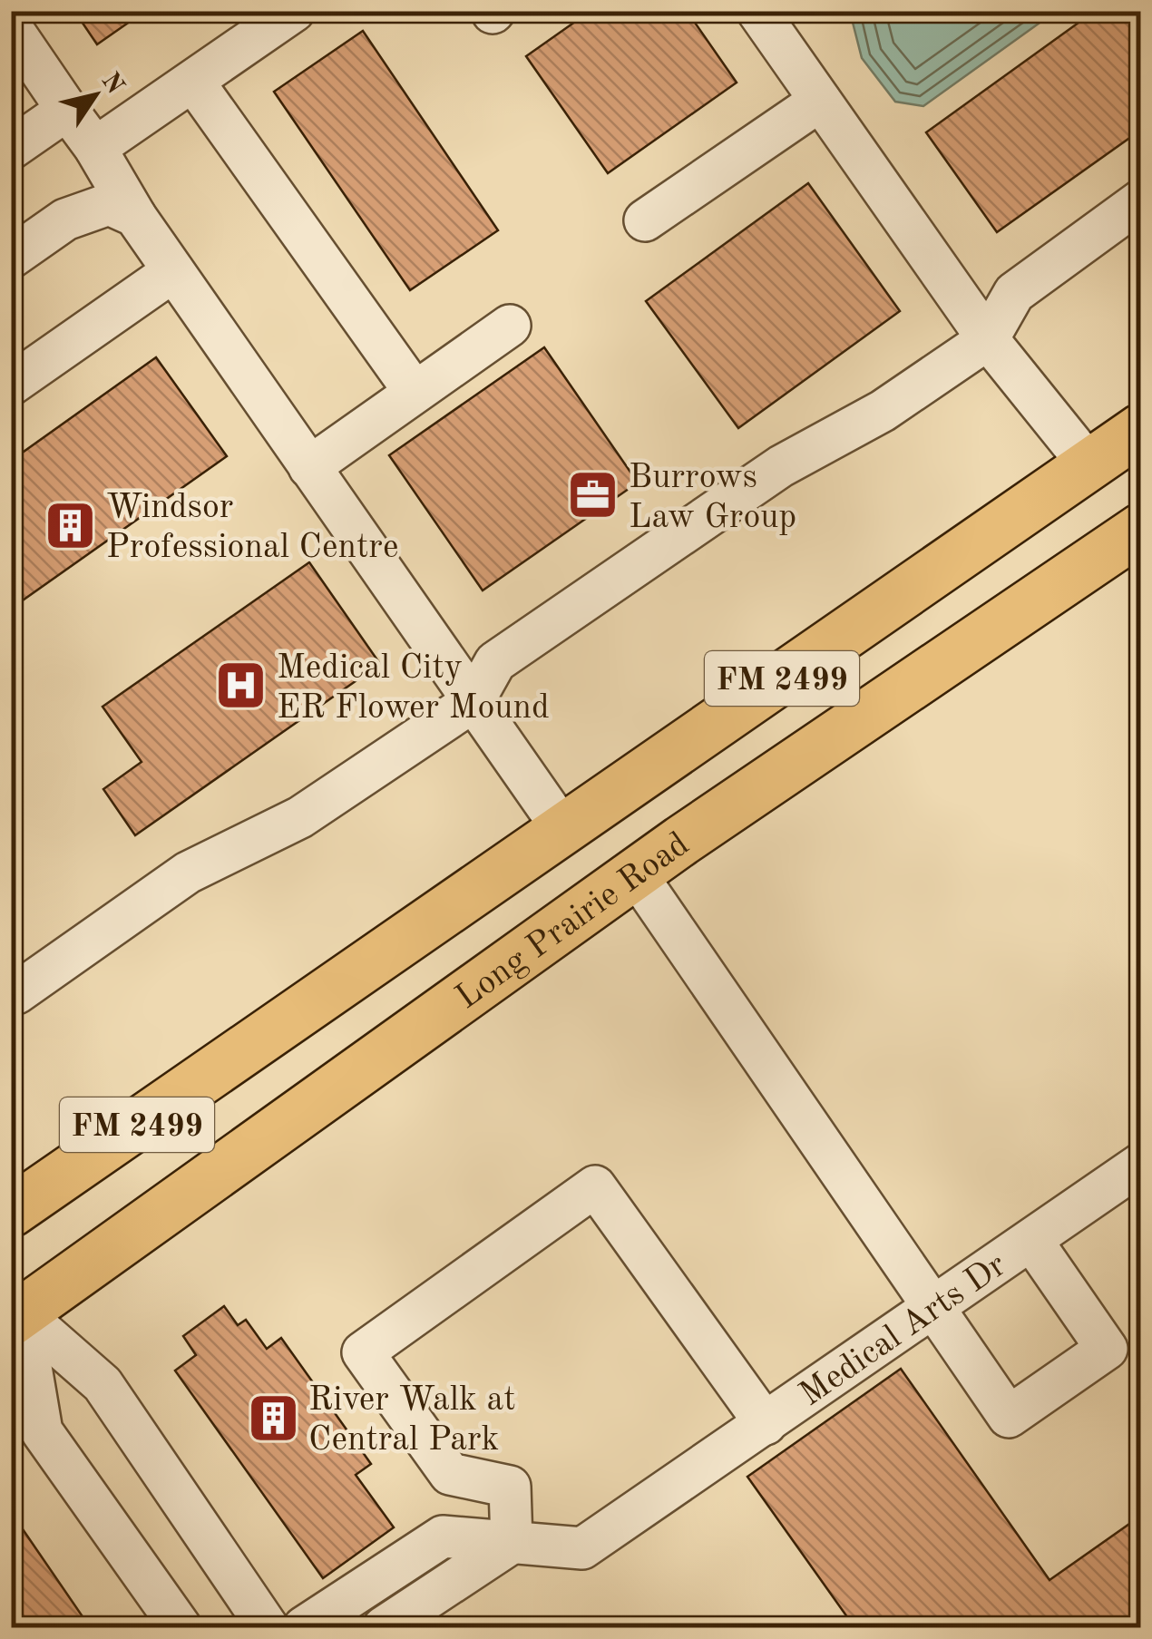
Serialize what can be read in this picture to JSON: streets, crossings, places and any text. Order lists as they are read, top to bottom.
{
  "streets": {
    "main road": ["FM 2499", "Long Prairie Road"],
    "street": ["Medical Arts Dr"]
  },
  "places": {
    "office": ["Burrows Law Group"],
    "building": ["Windsor Professional Centre", "River Walk at Central Park"],
    "hospital": ["Medical City ER Flower Mound"]
  },
  "north": "top right"
}
